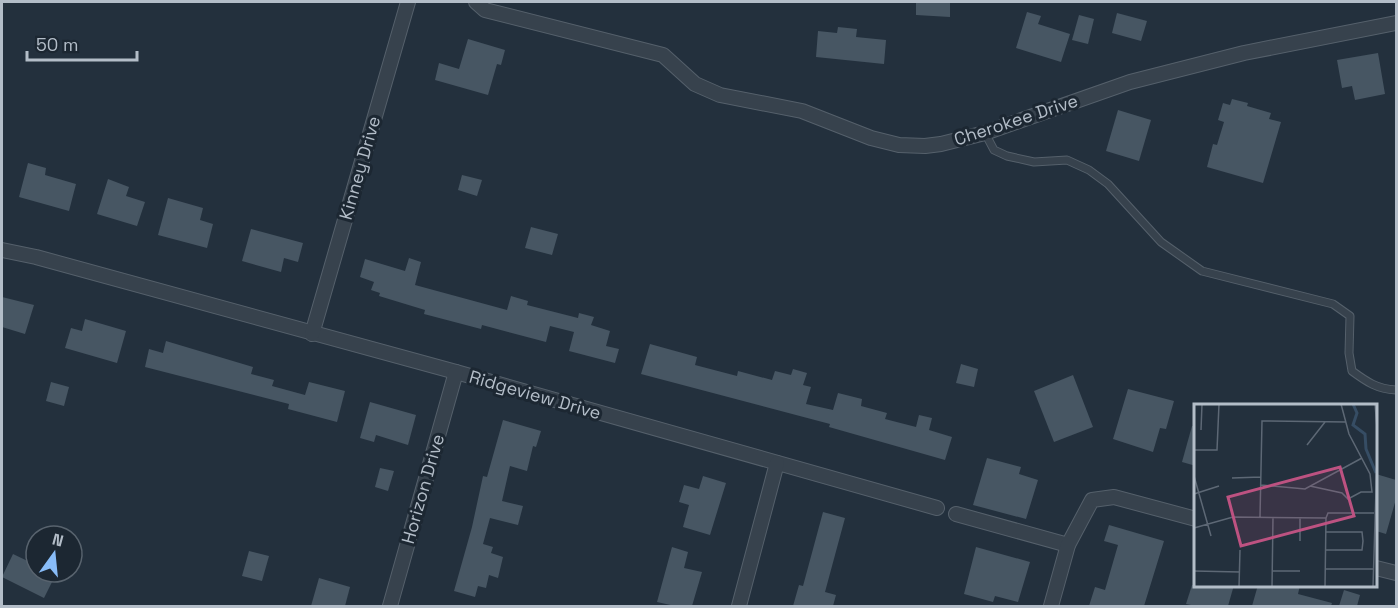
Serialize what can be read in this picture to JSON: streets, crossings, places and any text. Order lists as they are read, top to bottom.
{
  "streets": {
    "street": [
      "Cherokee Drive",
      "Kinney Drive",
      "Ridgeview Drive",
      "Horizon Drive"
    ]
  },
  "crossings": [
    ["Kinney Drive", "Ridgeview Drive"],
    ["Ridgeview Drive", "Horizon Drive"]
  ],
  "scale_bar": "50 m",
  "north": "top"
}
